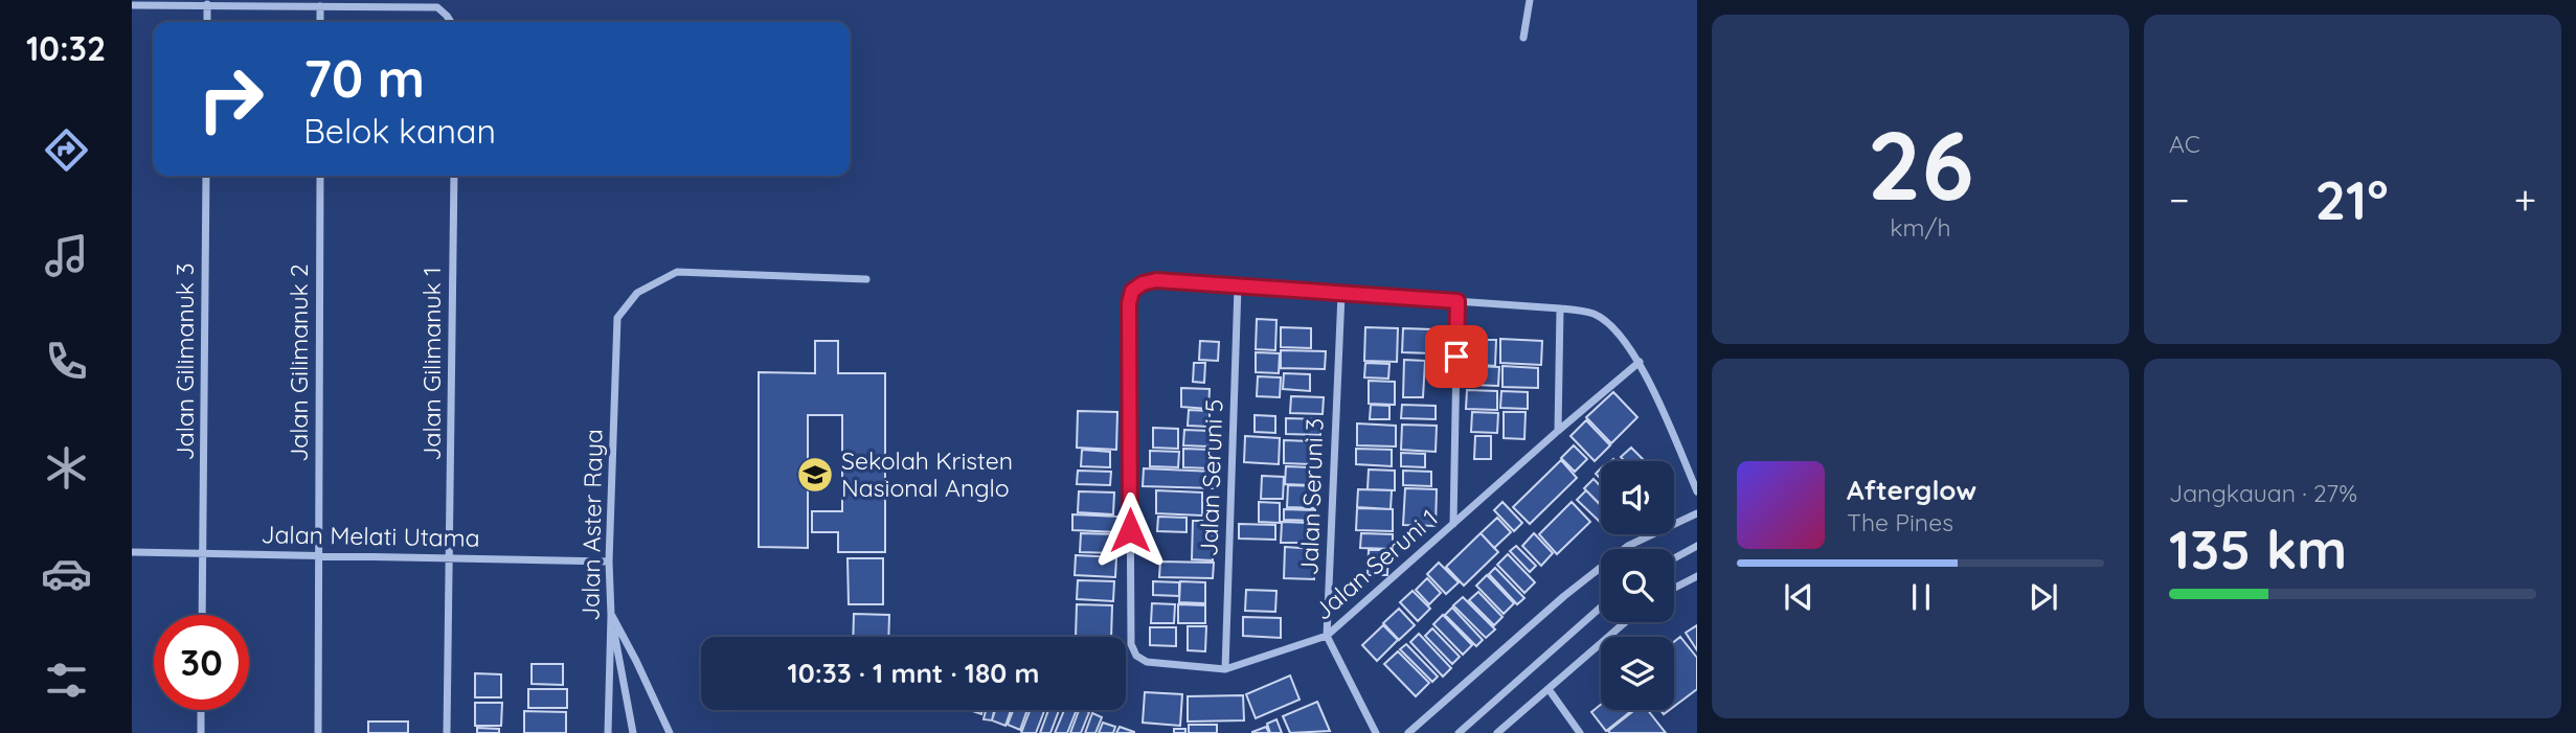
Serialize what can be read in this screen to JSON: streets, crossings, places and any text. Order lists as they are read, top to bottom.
{
  "streets": {
    "street": [
      "Jalan Gilimanuk 3",
      "Jalan Gilimanuk 2",
      "Jalan Gilimanuk 1",
      "Jalan Seruni 5",
      "Jalan Seruni 3",
      "Jalan Aster Raya",
      "Jalan Melati Utama",
      "Jalan Seruni 1"
    ]
  },
  "crossings": [
    ["Jalan Gilimanuk 3", "Jalan Melati Utama"],
    ["Jalan Gilimanuk 2", "Jalan Melati Utama"],
    ["Jalan Gilimanuk 1", "Jalan Melati Utama"],
    ["Jalan Seruni 5", "Jalan Seruni 1"],
    ["Jalan Seruni 3", "Jalan Seruni 1"],
    ["Jalan Aster Raya", "Jalan Melati Utama"]
  ],
  "places": {
    "school or university": ["Sekolah Kristen Nasional Anglo"]
  },
  "page": {
    "tabs": "10:32",
    "tile": [
      ["26", "km/h"],
      "AC",
      ["Jangkauan · 27%", "135 km"]
    ],
    "turn": ["70 m", "Belok kanan"],
    "heat": ["−", "21°", "+"],
    "song": ["Afterglow", "The Pines"],
    "limit": "30",
    "trip": "10:33 · 1 mnt · 180 m"
  }
}
